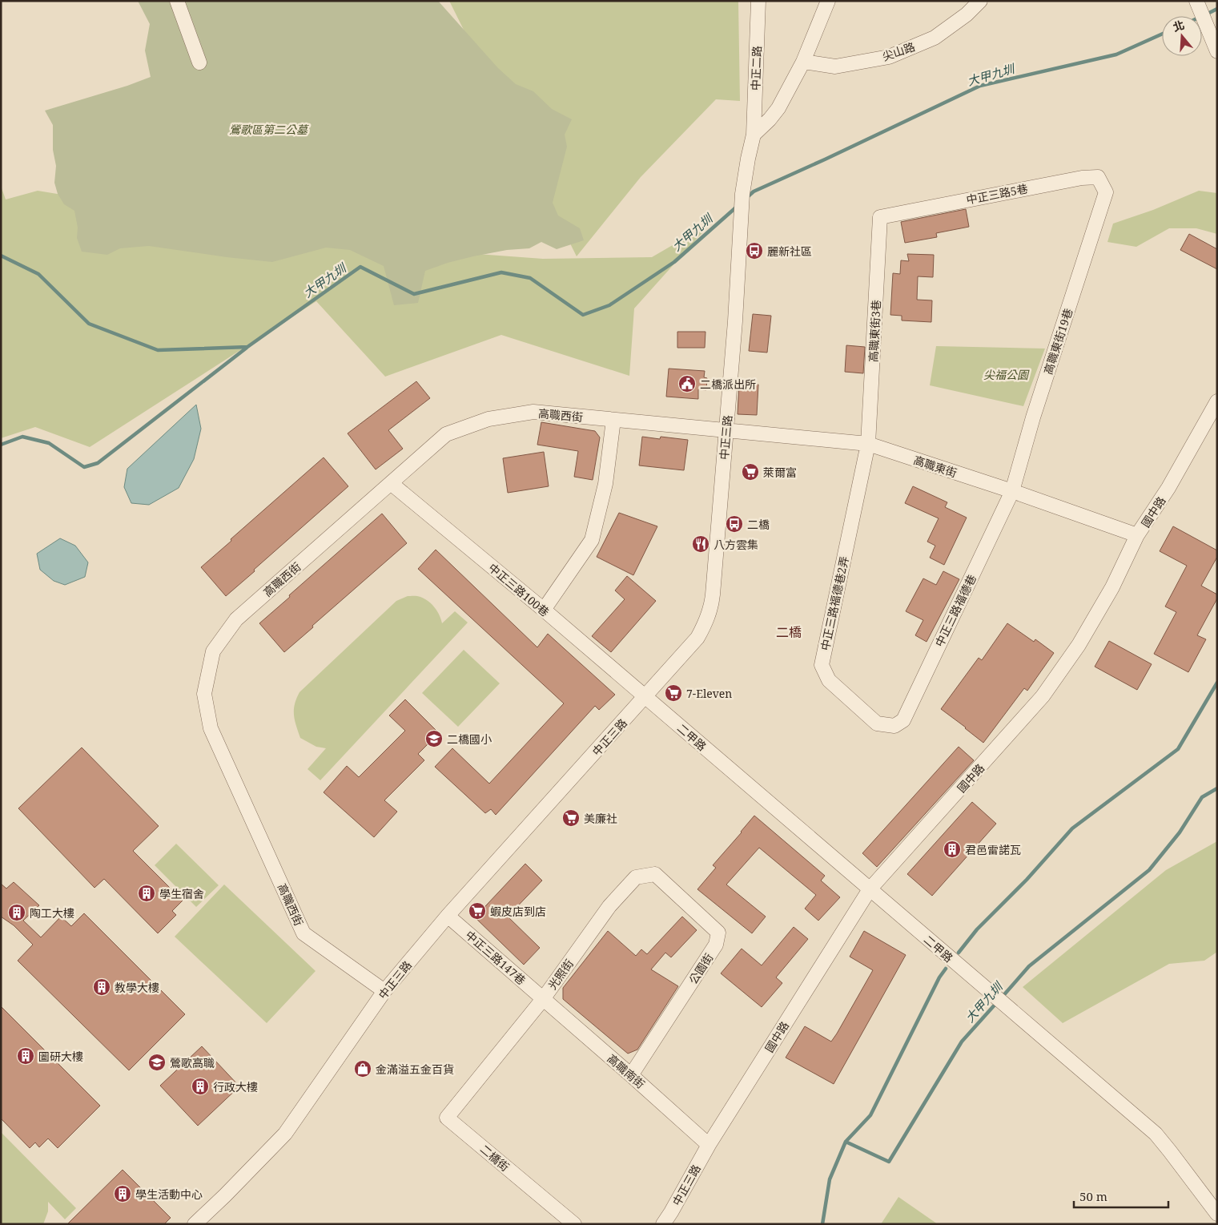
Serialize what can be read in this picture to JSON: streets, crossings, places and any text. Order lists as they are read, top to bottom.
{
  "streets": {
    "street": [
      "尖山路",
      "中正二路",
      "中正三路5巷",
      "高職東街3巷",
      "高職東街19巷",
      "高職西街",
      "中正三路",
      "高職東街",
      "國中路",
      "中正三路100巷",
      "中正三路福德巷2弄",
      "中正三路福德巷",
      "二甲路",
      "中正三路147巷",
      "公園街",
      "光照街",
      "高職南街",
      "二橋街"
    ]
  },
  "crossings": [
    ["中正二路", "中正三路"],
    ["中正三路5巷", "高職東街3巷"],
    ["中正三路5巷", "高職東街19巷"],
    ["高職東街3巷", "高職東街"],
    ["高職東街3巷", "中正三路福德巷2弄"],
    ["高職東街19巷", "高職東街"],
    ["高職東街19巷", "中正三路福德巷"],
    ["高職西街", "中正三路"],
    ["高職西街", "高職東街"],
    ["高職西街", "中正三路100巷"],
    ["中正三路", "高職東街"],
    ["中正三路", "國中路"],
    ["中正三路", "中正三路100巷"],
    ["中正三路", "二甲路"],
    ["中正三路", "中正三路147巷"],
    ["中正三路", "高職南街"],
    ["高職東街", "國中路"],
    ["高職東街", "中正三路福德巷2弄"],
    ["高職東街", "中正三路福德巷"],
    ["國中路", "二甲路"],
    ["國中路", "高職南街"],
    ["中正三路100巷", "二甲路"],
    ["中正三路福德巷2弄", "中正三路福德巷"],
    ["中正三路147巷", "光照街"],
    ["中正三路147巷", "高職南街"],
    ["公園街", "光照街"],
    ["公園街", "高職南街"],
    ["光照街", "高職南街"],
    ["光照街", "二橋街"]
  ],
  "districts": ["二橋"],
  "water": ["大甲九圳"],
  "parks": ["鶯歌區第二公墓", "尖福公園"],
  "places": {
    "bus stop": ["麗新社區", "二橋"],
    "public building": ["二橋派出所"],
    "supermarket": [
      "萊爾富",
      "7-Eleven",
      "美廉社",
      "蝦皮店到店"
    ],
    "restaurant": ["八方雲集"],
    "school or university": ["二橋國小", "鶯歌高職"],
    "building": [
      "君邑雷諾瓦",
      "學生宿舍",
      "陶工大樓",
      "教學大樓",
      "圖研大樓",
      "行政大樓",
      "學生活動中心"
    ],
    "shop": ["金滿溢五金百貨"]
  },
  "scale_bar": "50 m",
  "north": "top"
}
